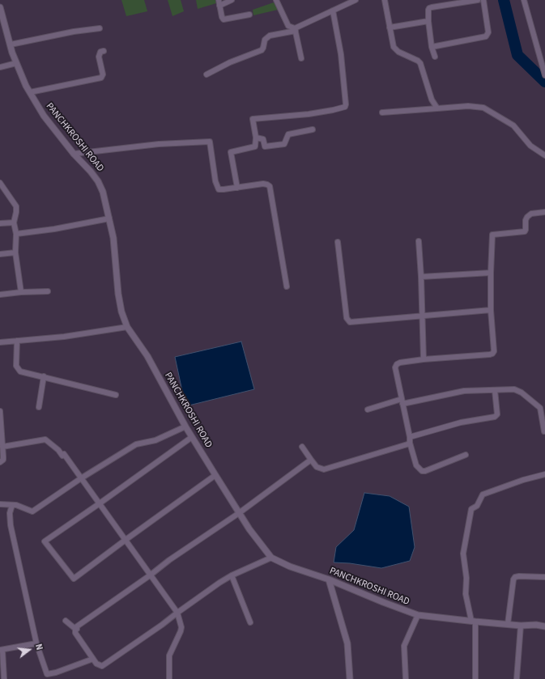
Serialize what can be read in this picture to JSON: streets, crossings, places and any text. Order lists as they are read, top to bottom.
{
  "streets": {
    "street": ["PANCHKROSHI ROAD"]
  },
  "north": "right"
}
